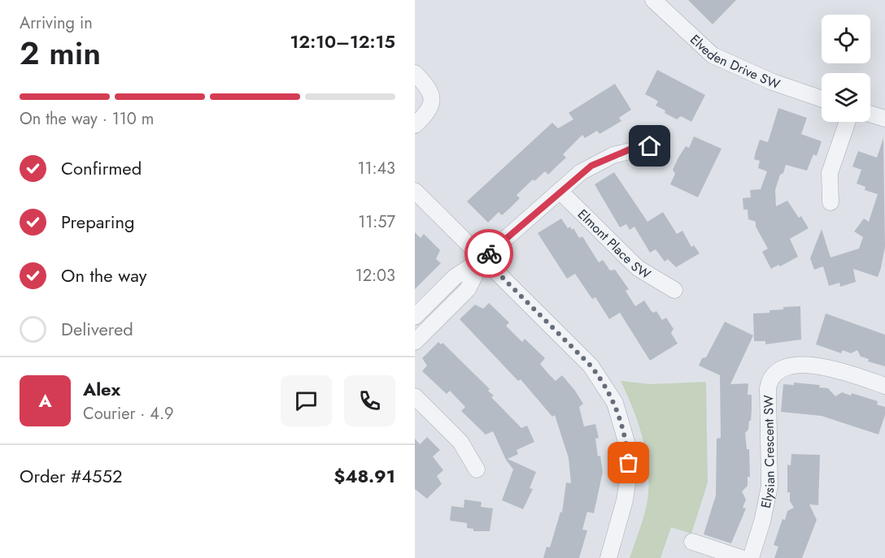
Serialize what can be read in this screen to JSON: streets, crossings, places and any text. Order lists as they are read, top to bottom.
{
  "streets": {
    "street": ["Elveden Drive SW", "Elmont Place SW", "Elysian Crescent SW"]
  },
  "page": {
    "heading": ["2 min", "Arriving in", "12:10–12:15"],
    "panel": [
      "Alex",
      "Courier · 4.9",
      "Order #4552",
      "$48.91"
    ],
    "bar": "On the way · 110 m",
    "list": [
      ["Confirmed", "11:43"],
      ["Preparing", "11:57"],
      ["On the way", "12:03"],
      "Delivered"
    ],
    "round": "A"
  }
}
